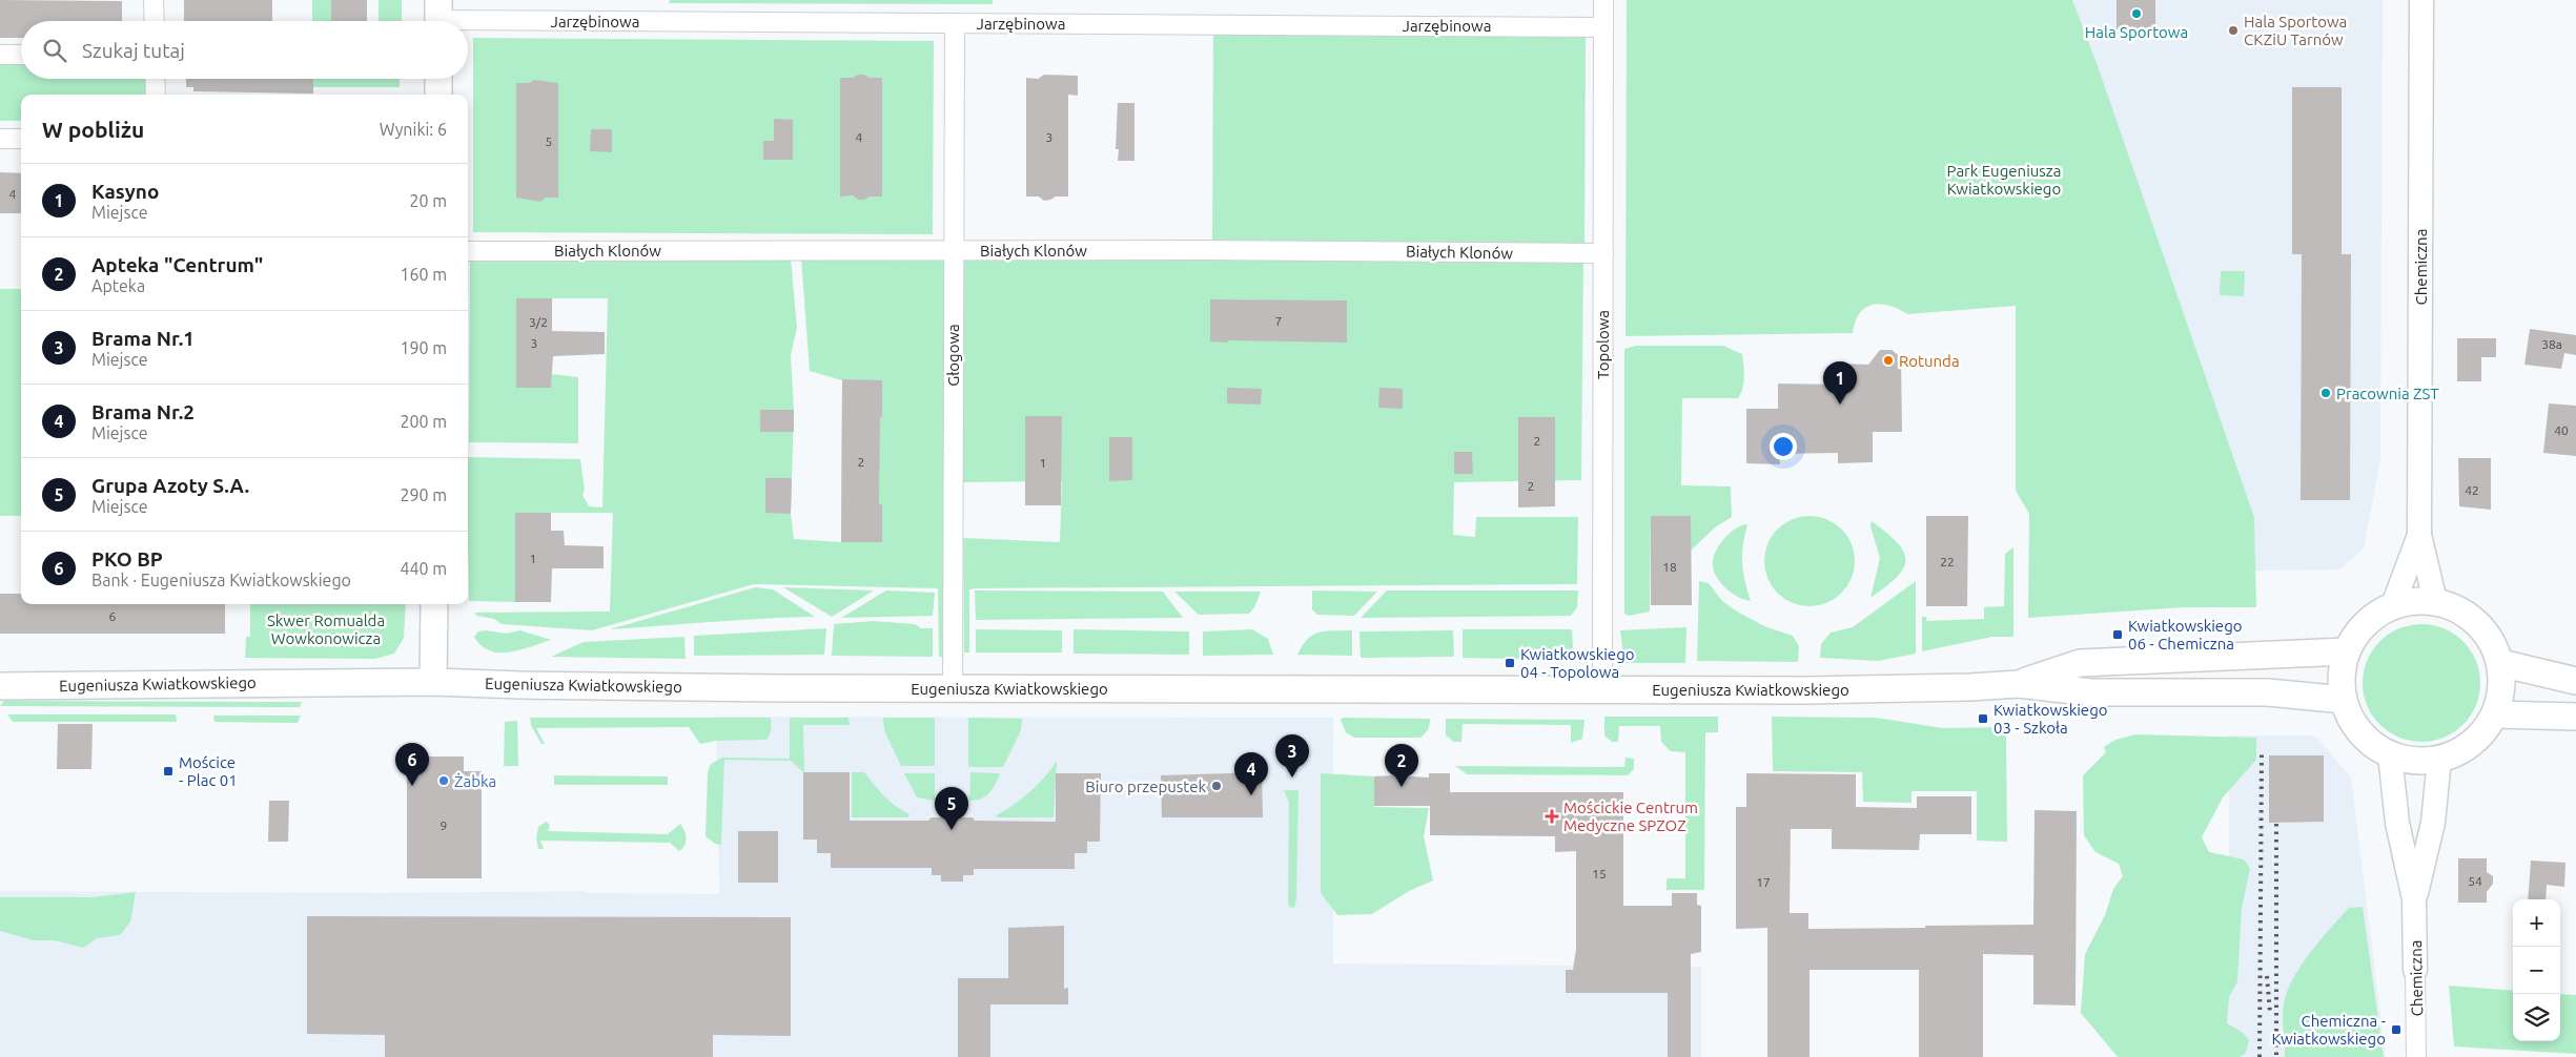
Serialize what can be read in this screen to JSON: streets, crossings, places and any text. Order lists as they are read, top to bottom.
{
  "streets": {
    "main road": ["Eugeniusza Kwiatkowskiego"],
    "street": [
      "Jarzębinowa",
      "Białych Klonów",
      "Chemiczna",
      "Topolowa",
      "Głogowa"
    ]
  },
  "crossings": [
    ["Jarzębinowa", "Topolowa"],
    ["Jarzębinowa", "Głogowa"],
    ["Białych Klonów", "Topolowa"],
    ["Białych Klonów", "Głogowa"],
    ["Chemiczna", "Eugeniusza Kwiatkowskiego"],
    ["Topolowa", "Eugeniusza Kwiatkowskiego"],
    ["Głogowa", "Eugeniusza Kwiatkowskiego"]
  ],
  "parks": ["Park Eugeniusza Kwiatkowskiego", "Skwer Romualda Wowkonowicza"],
  "places": {
    "other": [
      "Hala Sportowa",
      "Hala Sportowa CKZiU Tarnów",
      "Rotunda",
      "Pracownia ZST",
      "Żabka",
      "Biuro przepustek"
    ],
    "transit": [
      "Kwiatkowskiego 06 - Chemiczna",
      "Kwiatkowskiego 04 - Topolowa",
      "Kwiatkowskiego 03 - Szkoła",
      "Mościce - Plac 01",
      "Chemiczna - Kwiatkowskiego"
    ],
    "health": ["Mościckie Centrum Medyczne SPZOZ"]
  },
  "house_numbers": [
    "4",
    "3",
    "5",
    "4",
    "7",
    "3/2",
    "3",
    "38a",
    "40",
    "2",
    "2",
    "1",
    "2",
    "42",
    "1",
    "22",
    "18",
    "6",
    "9",
    "15",
    "54",
    "17"
  ],
  "page": {
    "search": "Szukaj tutaj",
    "heading": ["W pobliżu", "Wyniki: 6"],
    "list": [
      {
        "mark": "1",
        "name": "Kasyno",
        "note": "Miejsce",
        "value": "20 m"
      },
      {
        "mark": "2",
        "name": "Apteka \"Centrum\"",
        "note": "Apteka",
        "value": "160 m"
      },
      {
        "mark": "3",
        "name": "Brama Nr.1",
        "note": "Miejsce",
        "value": "190 m"
      },
      {
        "mark": "4",
        "name": "Brama Nr.2",
        "note": "Miejsce",
        "value": "200 m"
      },
      {
        "mark": "5",
        "name": "Grupa Azoty S.A.",
        "note": "Miejsce",
        "value": "290 m"
      },
      {
        "mark": "6",
        "name": "PKO BP",
        "note": "Bank · Eugeniusza Kwiatkowskiego",
        "value": "440 m"
      }
    ],
    "pins": [
      "1",
      "3",
      "6",
      "2",
      "4",
      "5"
    ],
    "map_buttons": ["+", "−"]
  }
}
